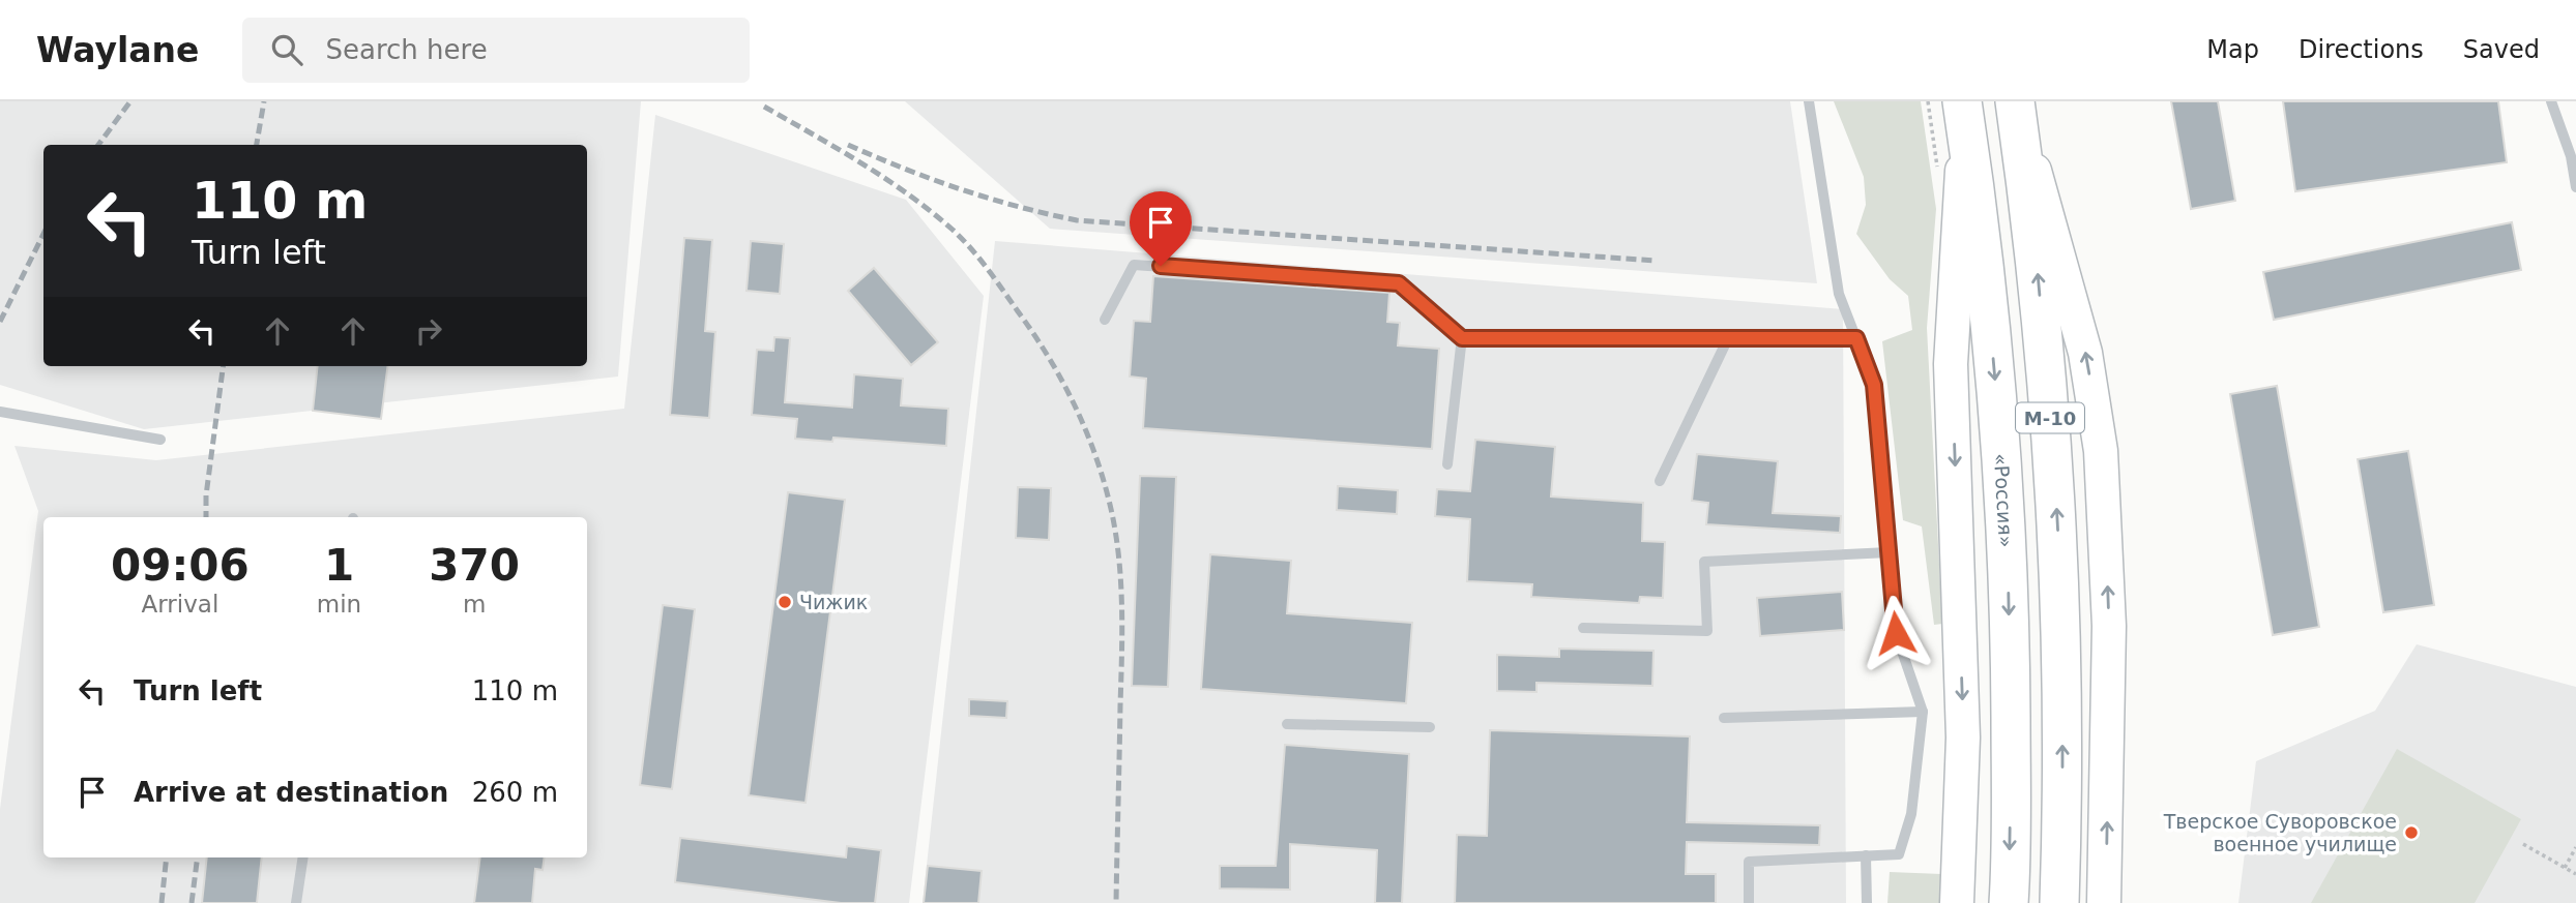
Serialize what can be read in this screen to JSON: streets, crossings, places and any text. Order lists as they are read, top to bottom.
{
  "streets": {
    "highway": ["М-10", "«Россия»"]
  },
  "places": ["Чижик", "Тверское Суворовское военное училище"],
  "page": {
    "header": "Waylane",
    "search": "Search here",
    "nav": ["Map", "Directions", "Saved"],
    "turn": ["110 m", "Turn left"],
    "eta": [
      "09:06",
      "Arrival",
      "1",
      "min",
      "370",
      "m"
    ],
    "list": [
      {
        "name": "Turn left",
        "value": "110 m"
      },
      {
        "name": "Arrive at destination",
        "value": "260 m"
      }
    ]
  }
}
